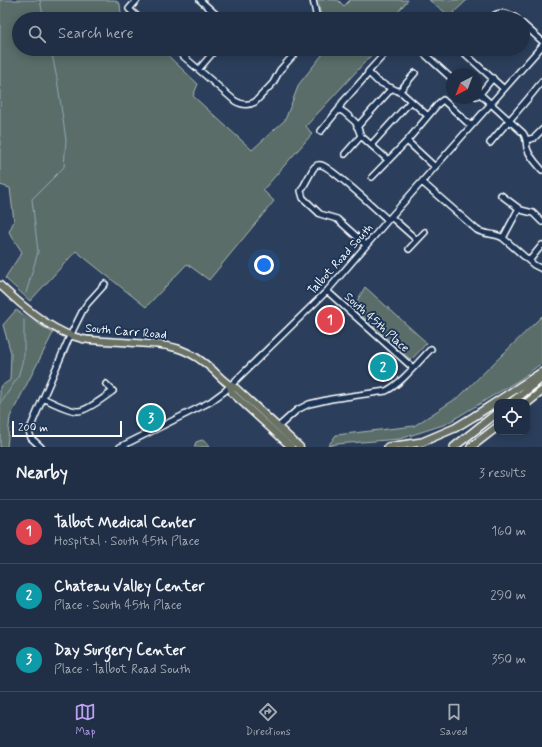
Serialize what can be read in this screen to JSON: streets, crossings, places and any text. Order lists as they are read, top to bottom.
{
  "streets": {
    "main road": ["South Carr Road"],
    "street": ["Talbot Road South", "South 45th Place"]
  },
  "crossings": [
    ["Talbot Road South", "South 45th Place"],
    ["Talbot Road South", "South Carr Road"]
  ],
  "scale_bar": "200 m",
  "north": "bottom left",
  "page": {
    "search": "Search here",
    "pins": ["1", "2", "3"],
    "scale": "200 m",
    "heading": ["Nearby", "3 results"],
    "list": [
      {
        "mark": "1",
        "name": "Talbot Medical Center",
        "note": "Hospital · South 45th Place",
        "value": "160 m"
      },
      {
        "mark": "2",
        "name": "Chateau Valley Center",
        "note": "Place · South 45th Place",
        "value": "290 m"
      },
      {
        "mark": "3",
        "name": "Day Surgery Center",
        "note": "Place · Talbot Road South",
        "value": "350 m"
      }
    ],
    "nav": ["Map", "Directions", "Saved"]
  }
}
